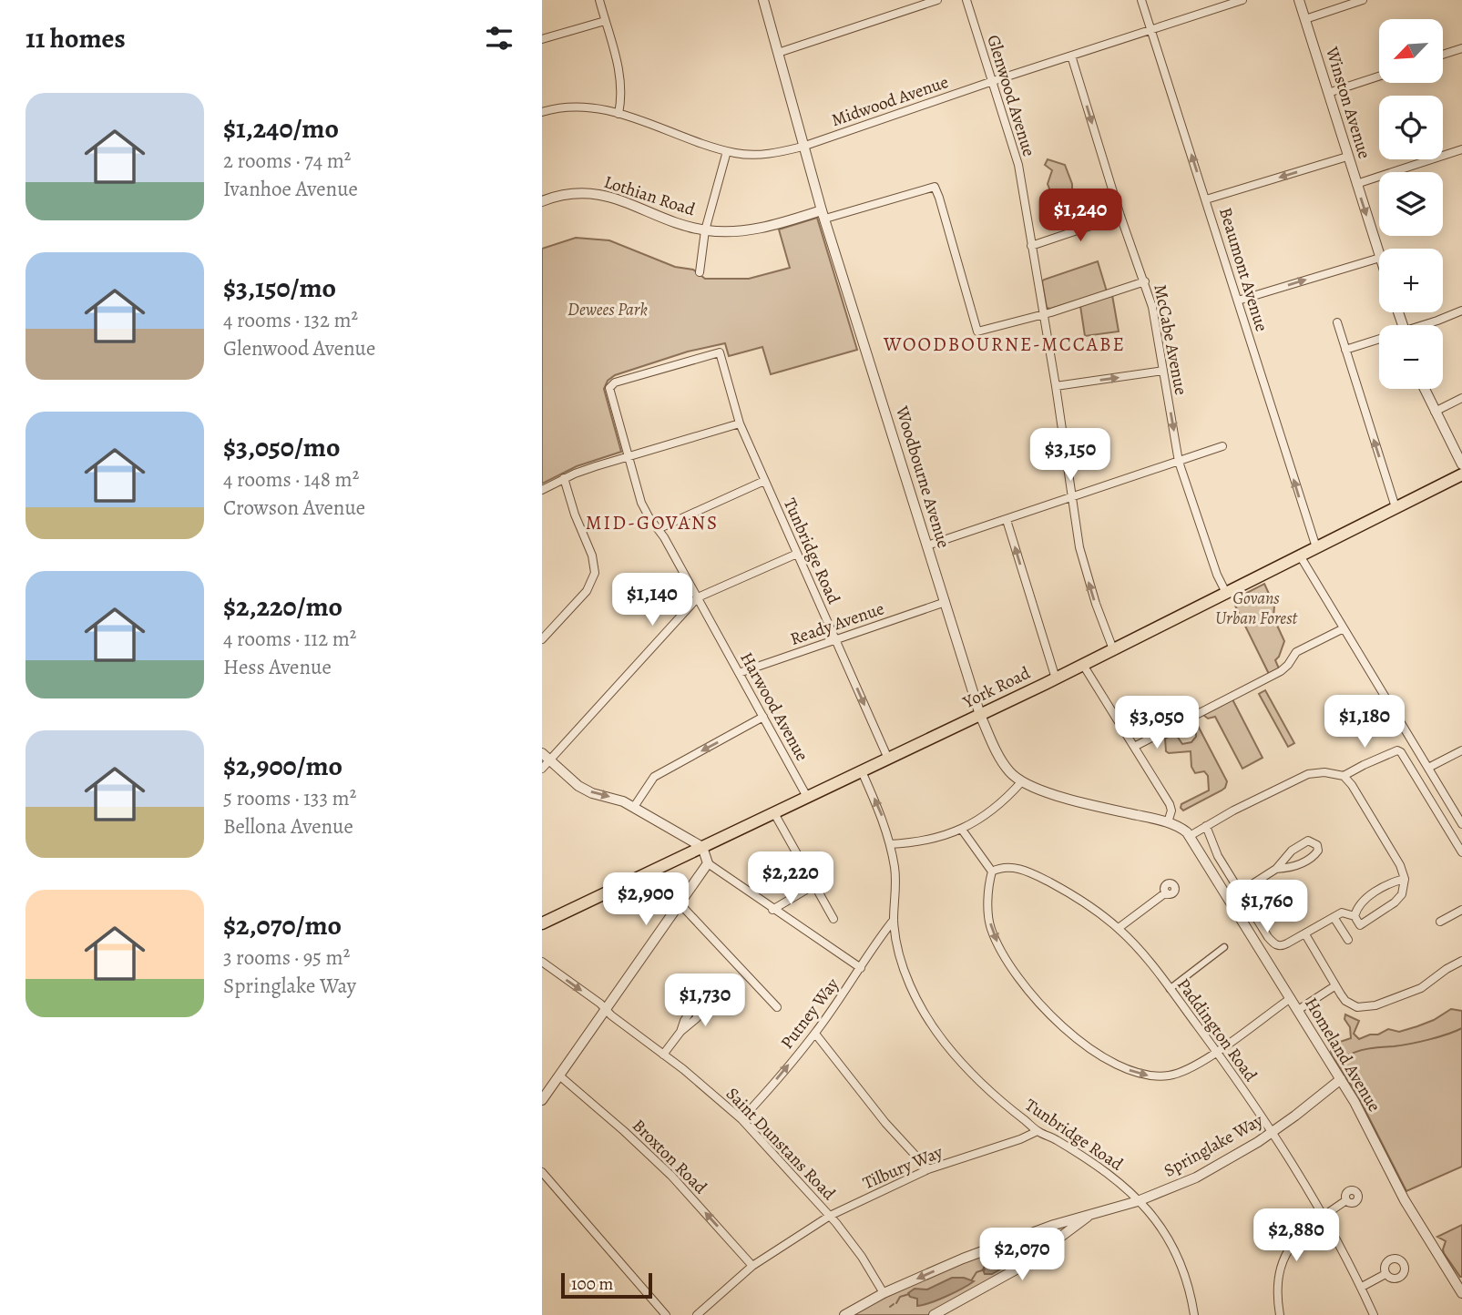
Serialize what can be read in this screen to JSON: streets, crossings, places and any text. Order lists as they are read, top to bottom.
{
  "streets": {
    "main road": ["York Road"],
    "street": [
      "Glenwood Avenue",
      "Midwood Avenue",
      "Winston Avenue",
      "Lothian Road",
      "Beaumont Avenue",
      "McCabe Avenue",
      "Woodbourne Avenue",
      "Tunbridge Road",
      "Ready Avenue",
      "Harwood Avenue",
      "Putney Way",
      "Paddington Road",
      "Homeland Avenue",
      "Saint Dunstans Road",
      "Springlake Way",
      "Broxton Road",
      "Tilbury Way"
    ]
  },
  "crossings": [
    ["Glenwood Avenue", "Midwood Avenue"],
    ["Glenwood Avenue", "Lothian Road"],
    ["Glenwood Avenue", "York Road"],
    ["Midwood Avenue", "Beaumont Avenue"],
    ["Midwood Avenue", "McCabe Avenue"],
    ["Midwood Avenue", "Woodbourne Avenue"],
    ["Lothian Road", "Woodbourne Avenue"],
    ["Beaumont Avenue", "York Road"],
    ["McCabe Avenue", "York Road"],
    ["Woodbourne Avenue", "Ready Avenue"],
    ["Woodbourne Avenue", "York Road"],
    ["Woodbourne Avenue", "Homeland Avenue"],
    ["Tunbridge Road", "Ready Avenue"],
    ["Tunbridge Road", "York Road"],
    ["Tunbridge Road", "Harwood Avenue"],
    ["Tunbridge Road", "Putney Way"],
    ["Tunbridge Road", "Springlake Way"],
    ["Tunbridge Road", "Tilbury Way"],
    ["Ready Avenue", "Harwood Avenue"],
    ["York Road", "Harwood Avenue"],
    ["Putney Way", "Saint Dunstans Road"],
    ["Paddington Road", "Springlake Way"],
    ["Homeland Avenue", "Springlake Way"],
    ["Saint Dunstans Road", "Springlake Way"],
    ["Saint Dunstans Road", "Tilbury Way"],
    ["Broxton Road", "Tilbury Way"]
  ],
  "one_way": [
    "Beaumont Avenue",
    "McCabe Avenue",
    "Putney Way",
    "Broxton Road"
  ],
  "districts": ["WOODBOURNE-MCCABE", "MID-GOVANS"],
  "parks": ["Dewees Park", "Govans Urban Forest"],
  "scale_bar": "100 m",
  "north": "bottom left",
  "page": {
    "heading": "11 homes",
    "map_buttons": ["+", "−"],
    "list": [
      {
        "name": "$1,240/mo",
        "note": "2 rooms · 74 m² · Ivanhoe Avenue"
      },
      {
        "name": "$3,150/mo",
        "note": "4 rooms · 132 m² · Glenwood Avenue"
      },
      {
        "name": "$3,050/mo",
        "note": "4 rooms · 148 m² · Crowson Avenue"
      },
      {
        "name": "$2,220/mo",
        "note": "4 rooms · 112 m² · Hess Avenue"
      },
      {
        "name": "$2,900/mo",
        "note": "5 rooms · 133 m² · Bellona Avenue"
      },
      {
        "name": "$2,070/mo",
        "note": "3 rooms · 95 m² · Springlake Way"
      }
    ],
    "price": [
      "$1,240",
      "$3,150",
      "$1,140",
      "$1,180",
      "$3,050",
      "$2,220",
      "$2,900",
      "$1,760",
      "$1,730",
      "$2,880",
      "$2,070"
    ],
    "scale": "100 m"
  }
}
